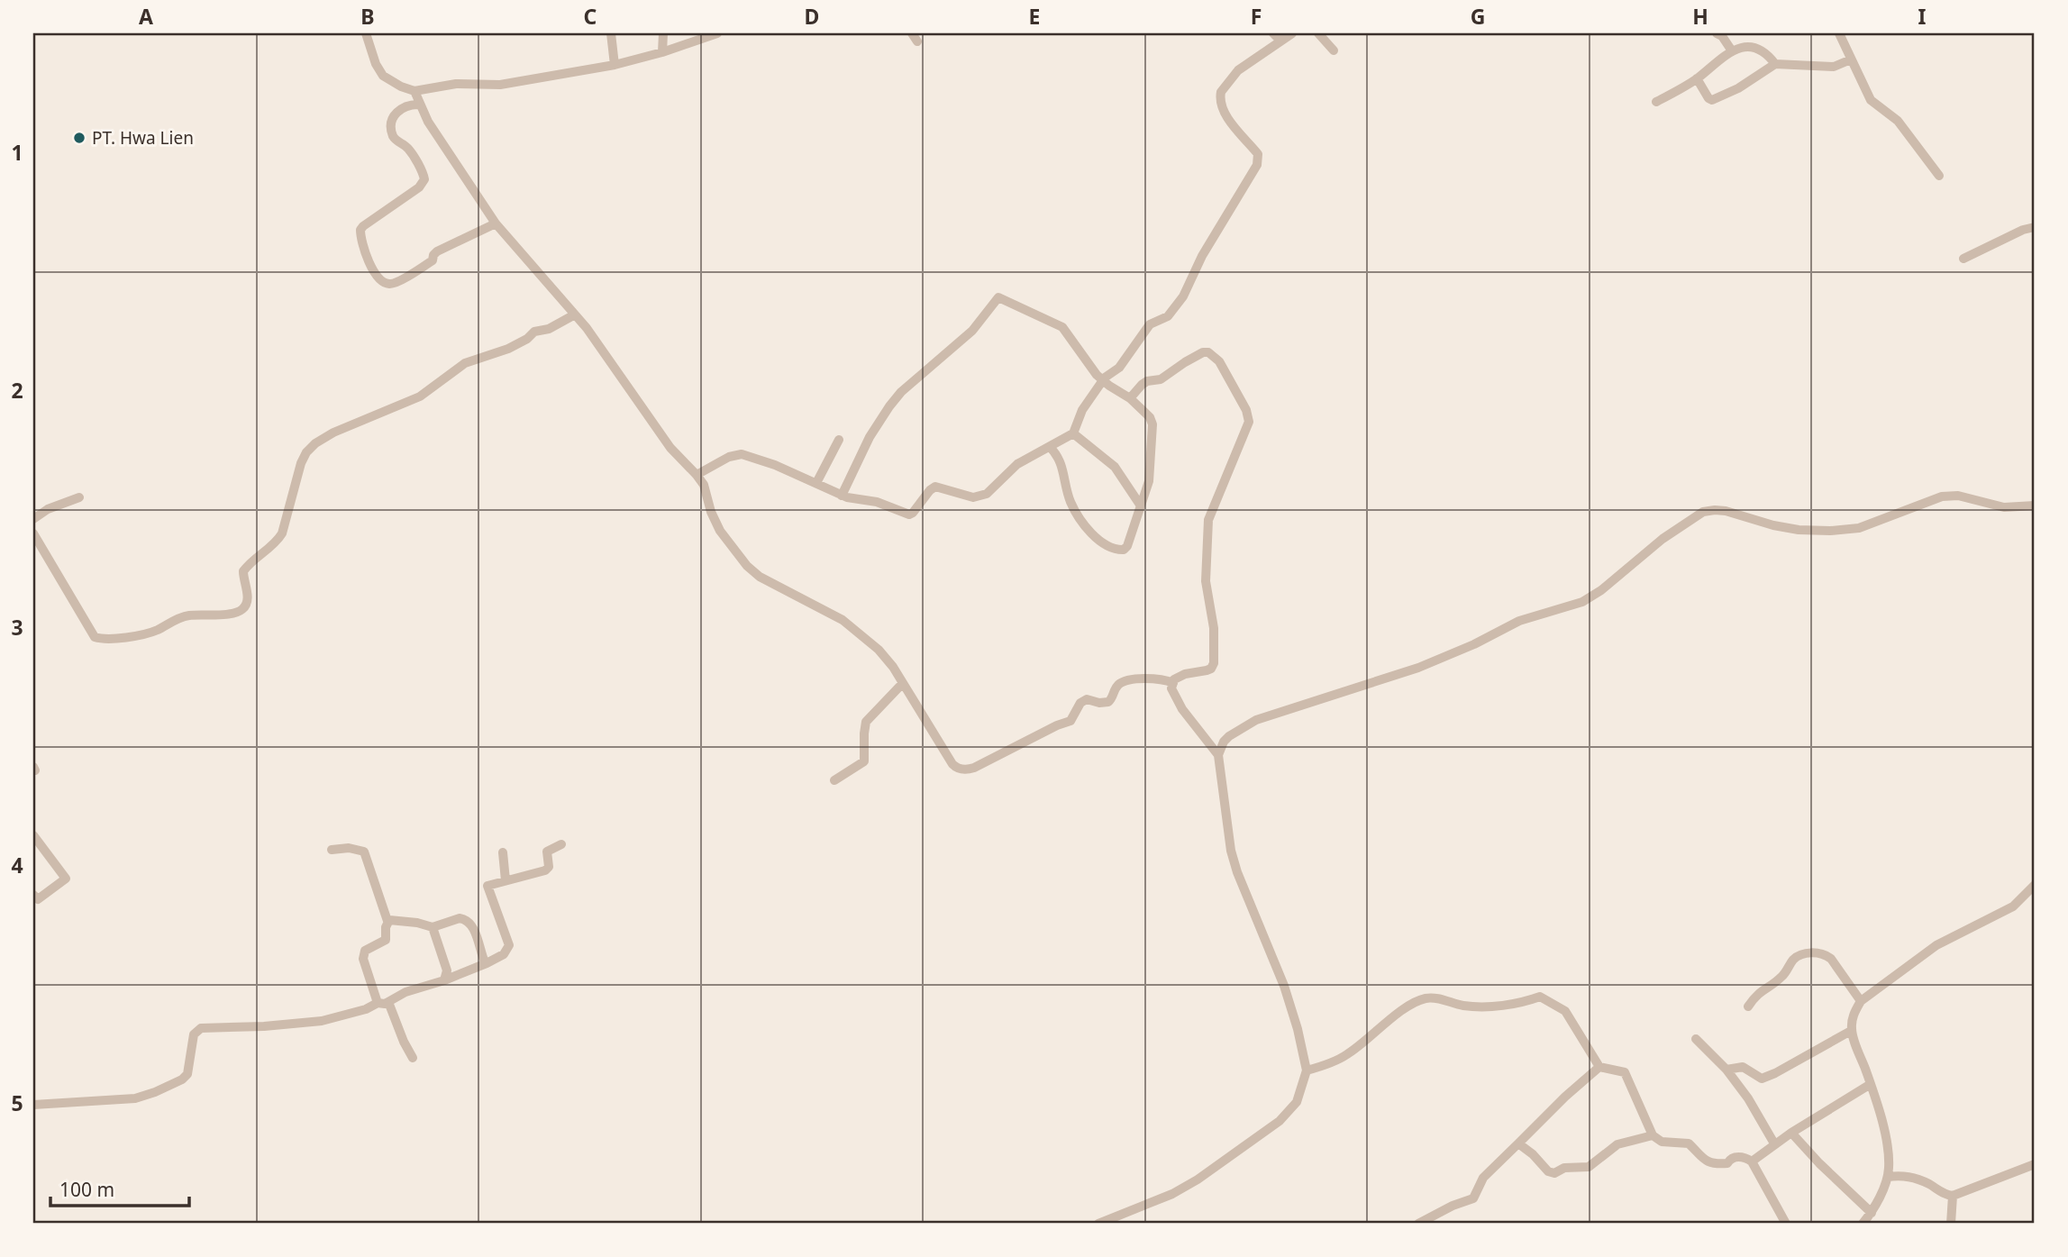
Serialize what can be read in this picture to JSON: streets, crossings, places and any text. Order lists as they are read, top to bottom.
{
  "places": ["PT. Hwa Lien"],
  "scale_bar": "100 m",
  "grid": {
    "columns": [
      "A",
      "B",
      "C",
      "D",
      "E",
      "F",
      "G",
      "H",
      "I"
    ],
    "rows": [
      "1",
      "2",
      "3",
      "4",
      "5"
    ]
  }
}
